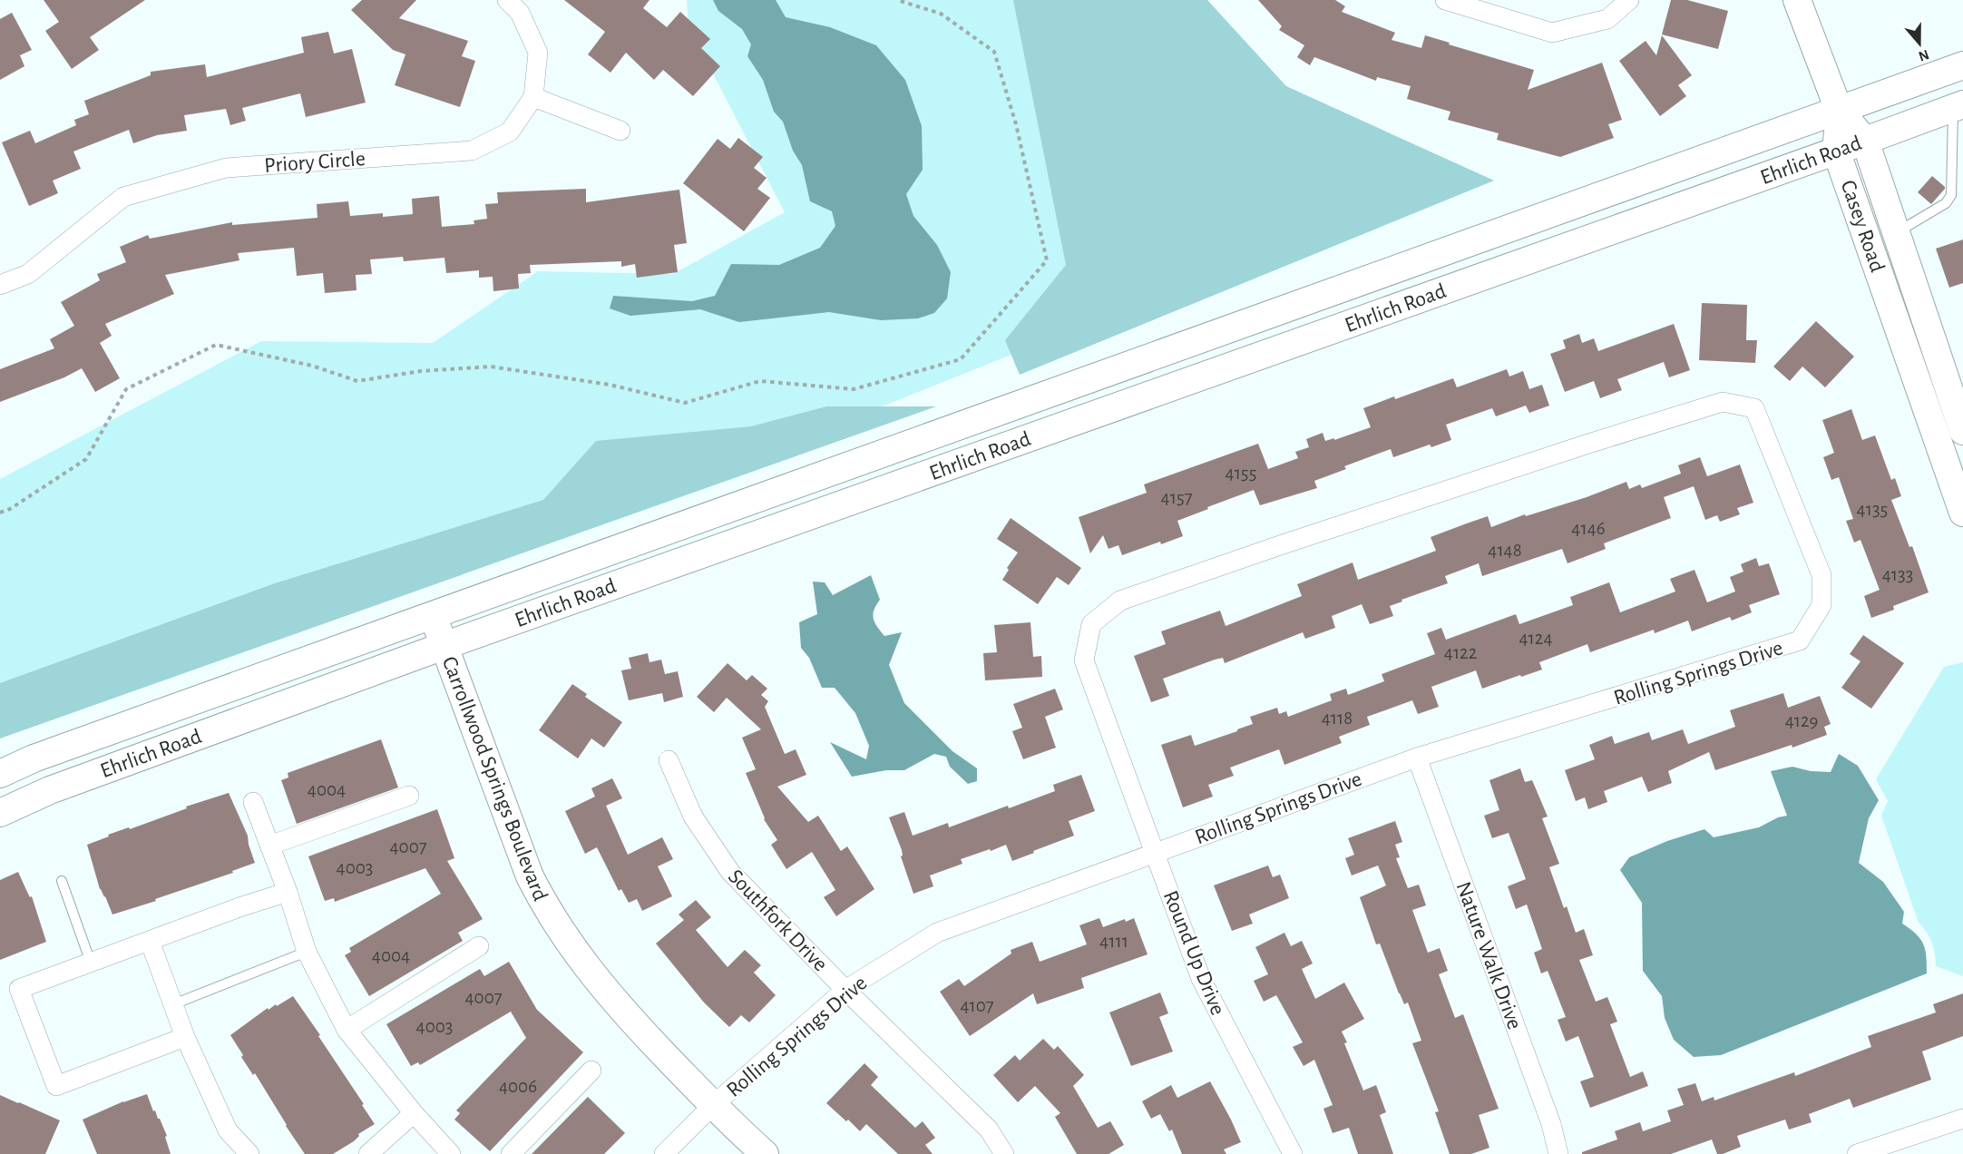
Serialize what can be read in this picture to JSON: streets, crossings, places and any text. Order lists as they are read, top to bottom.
{
  "streets": {
    "main road": ["Ehrlich Road", "Casey Road", "Carrollwood Springs Boulevard"],
    "street": [
      "Priory Circle",
      "Rolling Springs Drive",
      "Southfork Drive",
      "Round Up Drive",
      "Nature Walk Drive"
    ]
  },
  "crossings": [
    ["Ehrlich Road", "Casey Road"],
    ["Ehrlich Road", "Carrollwood Springs Boulevard"],
    ["Rolling Springs Drive", "Carrollwood Springs Boulevard"],
    ["Rolling Springs Drive", "Southfork Drive"],
    ["Rolling Springs Drive", "Round Up Drive"],
    ["Rolling Springs Drive", "Nature Walk Drive"]
  ],
  "house_numbers": [
    "4155",
    "4157",
    "4135",
    "4146",
    "4148",
    "4133",
    "4124",
    "4122",
    "4118",
    "4129",
    "4004",
    "4007",
    "4003",
    "4111",
    "4004",
    "4007",
    "4107",
    "4003",
    "4006"
  ],
  "north": "bottom"
}
